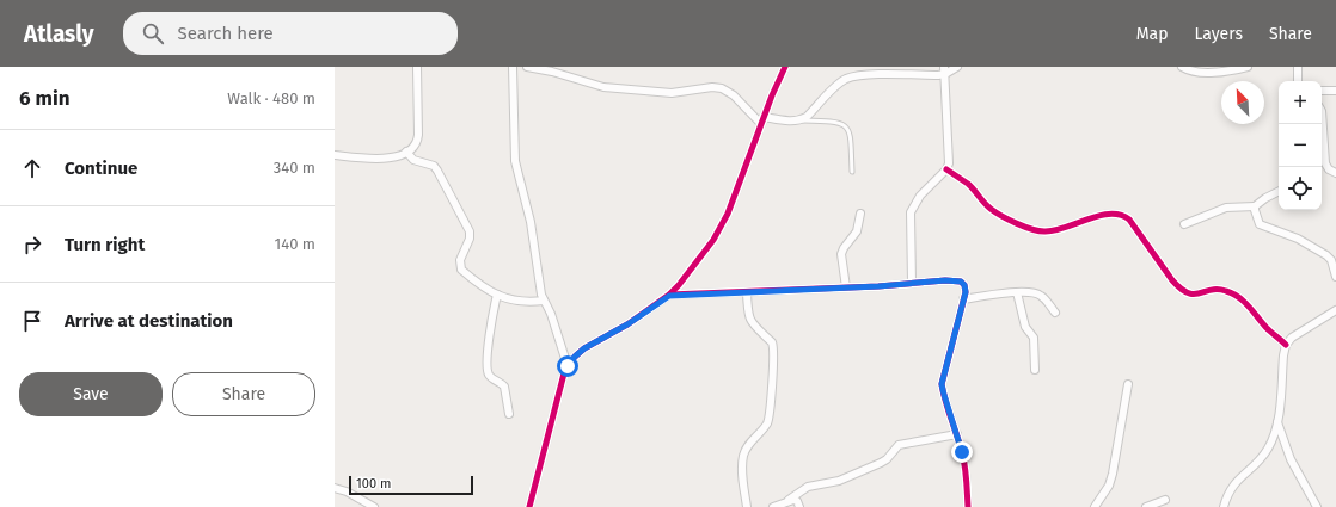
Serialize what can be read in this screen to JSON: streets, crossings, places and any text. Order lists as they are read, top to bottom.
{
  "scale_bar": "100 m",
  "north": "top left",
  "page": {
    "header": "Atlasly",
    "search": "Search here",
    "nav": ["Map", "Layers", "Share"],
    "heading": ["6 min", "Walk · 480 m"],
    "map_buttons": ["+", "−"],
    "list": [
      ["Continue", "340 m"],
      ["Turn right", "140 m"],
      "Arrive at destination"
    ],
    "buttons": ["Save", "Share"],
    "scale": "100 m"
  }
}
